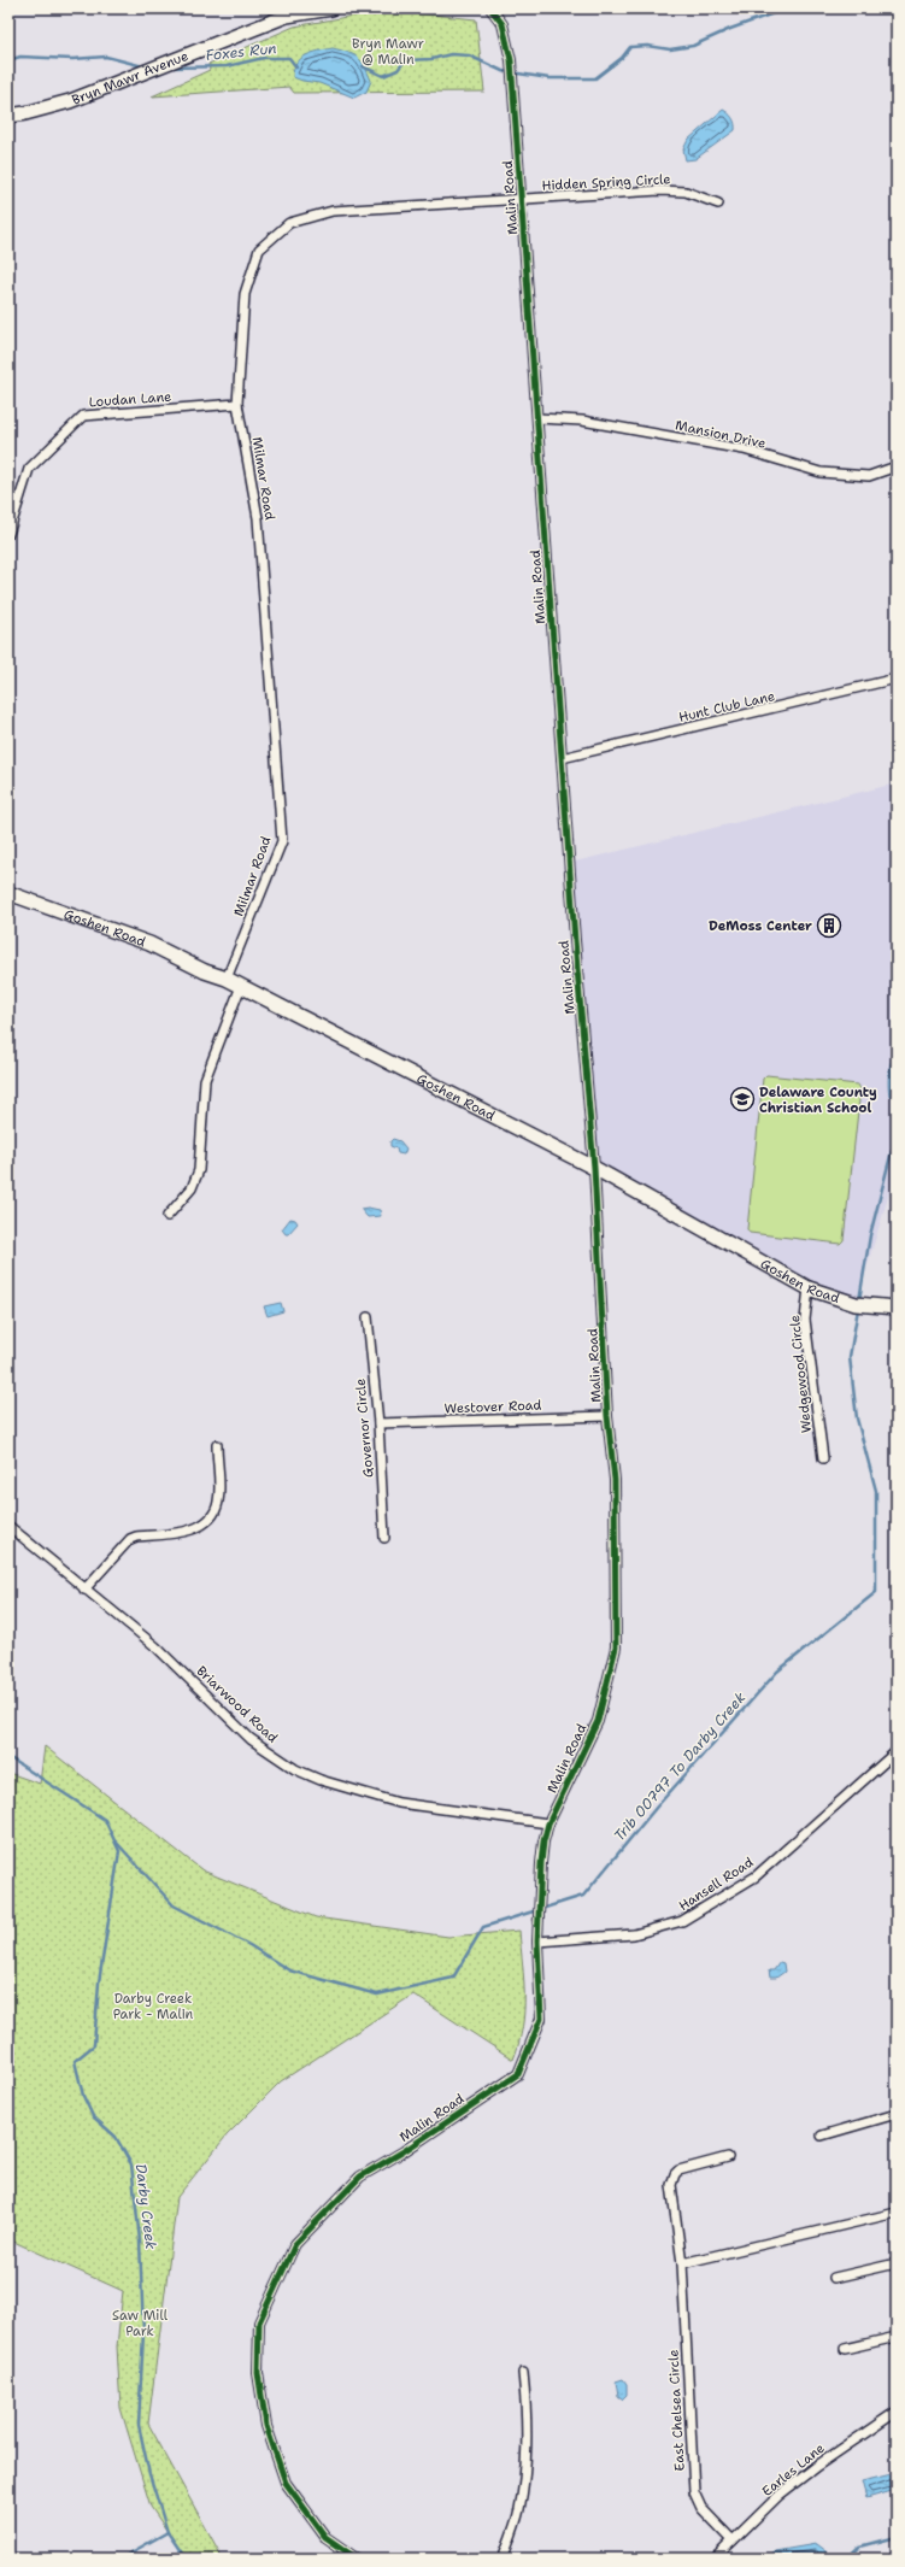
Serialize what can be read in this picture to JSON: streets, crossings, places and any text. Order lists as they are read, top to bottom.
{
  "streets": {
    "street": [
      "Bryn Mawr Avenue",
      "Hidden Spring Circle",
      "Malin Road",
      "Loudan Lane",
      "Mansion Drive",
      "Milmar Road",
      "Hunt Club Lane",
      "Goshen Road",
      "Wedgewood Circle",
      "Westover Road",
      "Governor Circle",
      "Briarwood Road",
      "Hansell Road",
      "East Chelsea Circle",
      "Earles Lane"
    ]
  },
  "crossings": [
    ["Hidden Spring Circle", "Malin Road"],
    ["Hidden Spring Circle", "Milmar Road"],
    ["Malin Road", "Mansion Drive"],
    ["Malin Road", "Milmar Road"],
    ["Malin Road", "Hunt Club Lane"],
    ["Malin Road", "Goshen Road"],
    ["Malin Road", "Westover Road"],
    ["Malin Road", "Briarwood Road"],
    ["Malin Road", "Hansell Road"],
    ["Loudan Lane", "Milmar Road"],
    ["Milmar Road", "Goshen Road"],
    ["Goshen Road", "Wedgewood Circle"],
    ["Westover Road", "Governor Circle"],
    ["East Chelsea Circle", "Earles Lane"]
  ],
  "water": ["Foxes Run", "Trib 00797 To Darby Creek", "Darby Creek"],
  "parks": ["Bryn Mawr @ Malin", "Darby Creek Park - Malin", "Saw Mill Park"],
  "places": {
    "building": ["DeMoss Center"],
    "school or university": ["Delaware County Christian School"]
  }
}
